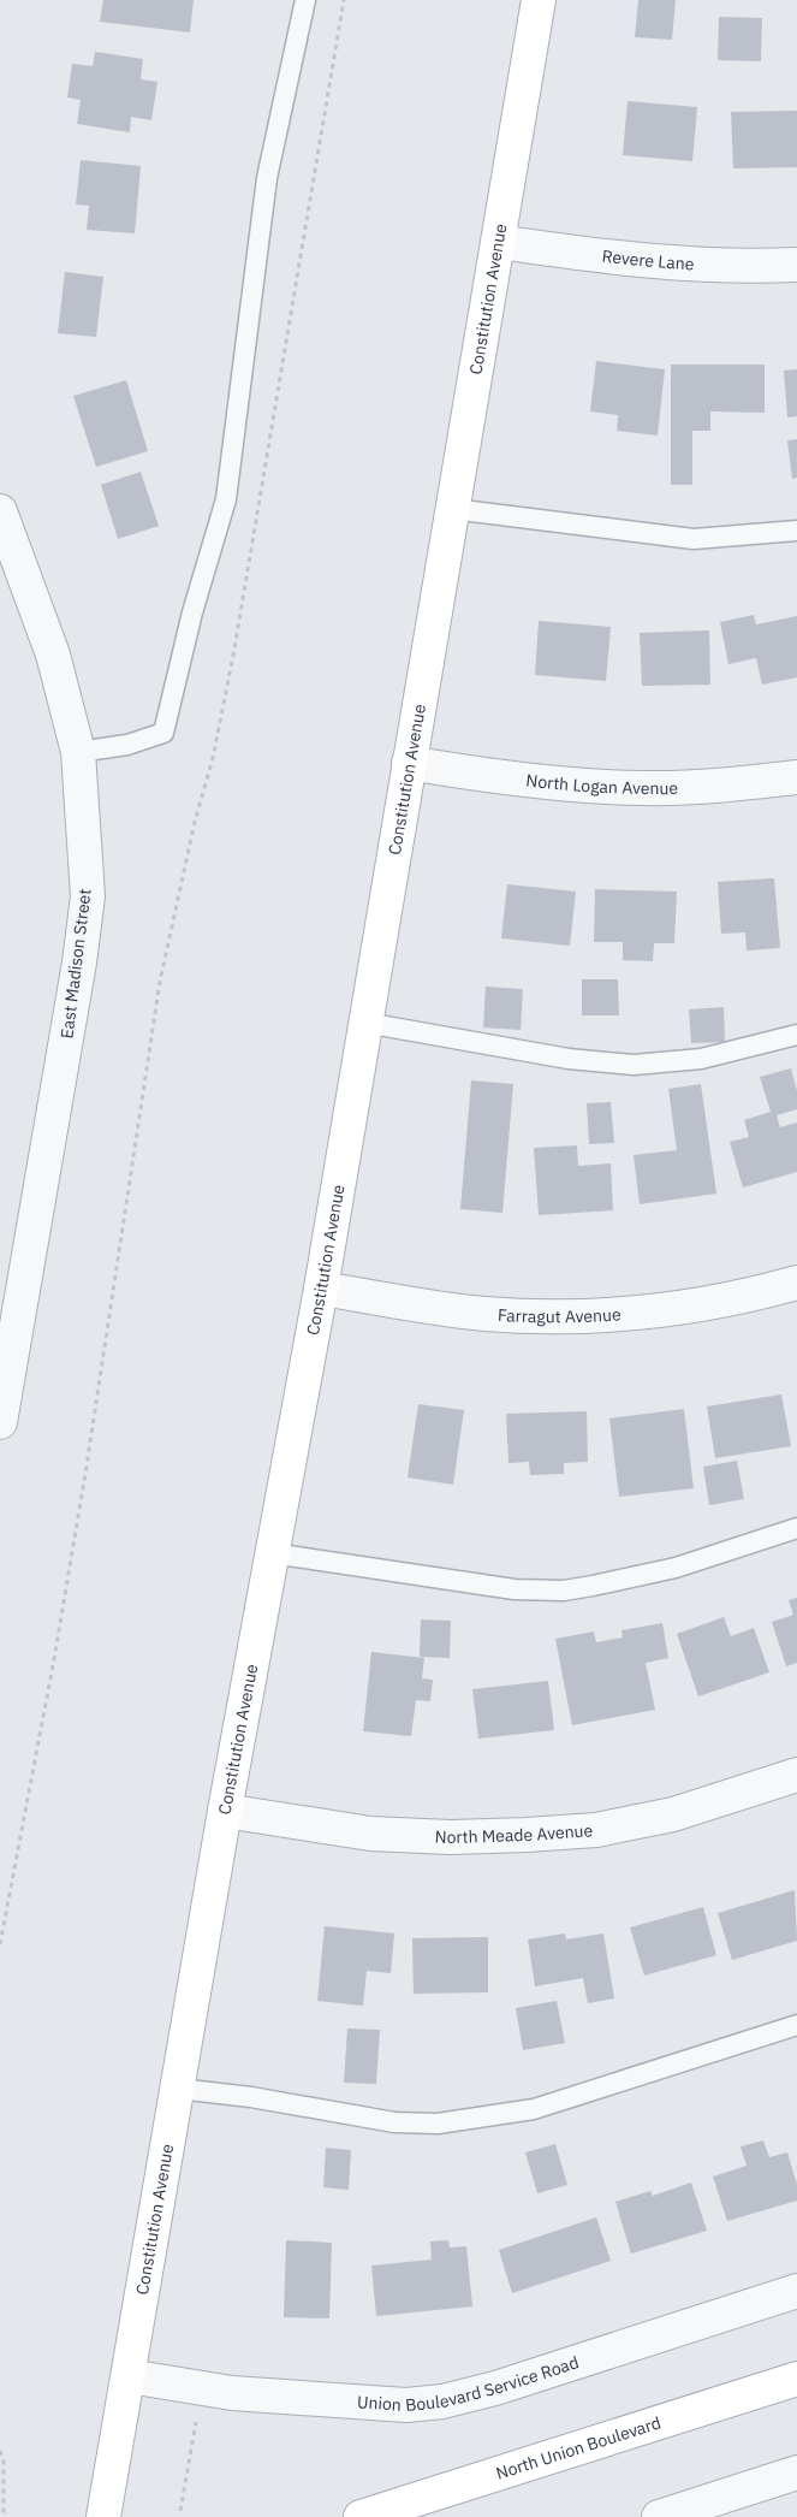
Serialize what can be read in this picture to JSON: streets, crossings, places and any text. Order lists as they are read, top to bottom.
{
  "streets": {
    "main road": ["Constitution Avenue", "North Union Boulevard"],
    "street": [
      "Revere Lane",
      "North Logan Avenue",
      "East Madison Street",
      "Farragut Avenue",
      "North Meade Avenue",
      "Union Boulevard Service Road"
    ]
  },
  "crossings": [
    ["Revere Lane", "Constitution Avenue"],
    ["Constitution Avenue", "North Logan Avenue"],
    ["Constitution Avenue", "Farragut Avenue"],
    ["Constitution Avenue", "North Meade Avenue"],
    ["Constitution Avenue", "Union Boulevard Service Road"]
  ]
}
